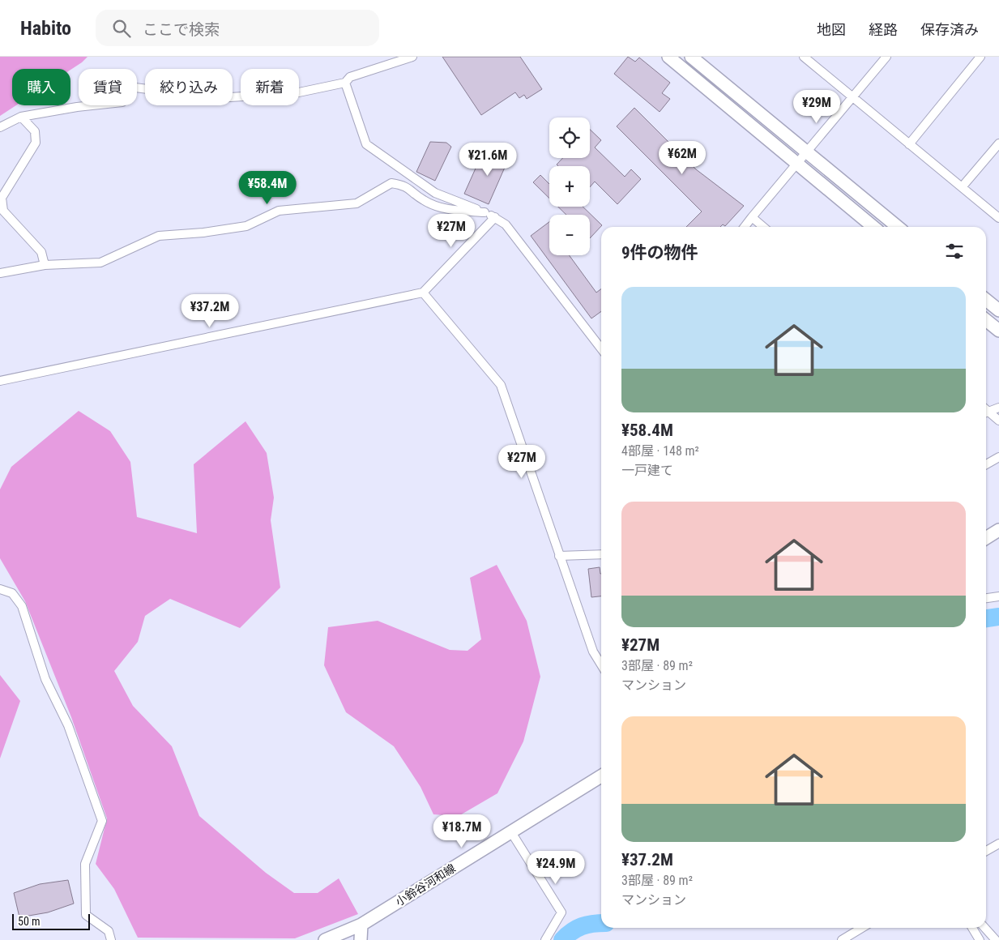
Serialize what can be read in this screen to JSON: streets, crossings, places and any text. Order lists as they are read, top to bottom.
{
  "streets": {
    "street": ["小鈴谷河和線"]
  },
  "scale_bar": "50 m",
  "page": {
    "header": "Habito",
    "search": "ここで検索",
    "nav": ["地図", "経路", "保存済み"],
    "chip": [
      "購入",
      "賃貸",
      "絞り込み",
      "新着"
    ],
    "price": [
      "¥29M",
      "¥62M",
      "¥21.6M",
      "¥58.4M",
      "¥27M",
      "¥37.2M",
      "¥27M",
      "¥18.7M",
      "¥24.9M"
    ],
    "map_buttons": ["+", "−"],
    "heading": "9件の物件",
    "list": [
      {
        "name": "¥58.4M",
        "note": "4部屋 · 148 m² · 一戸建て"
      },
      {
        "name": "¥27M",
        "note": "3部屋 · 89 m² · マンション"
      },
      {
        "name": "¥37.2M",
        "note": "3部屋 · 89 m² · マンション"
      }
    ],
    "scale": "50 m"
  }
}
